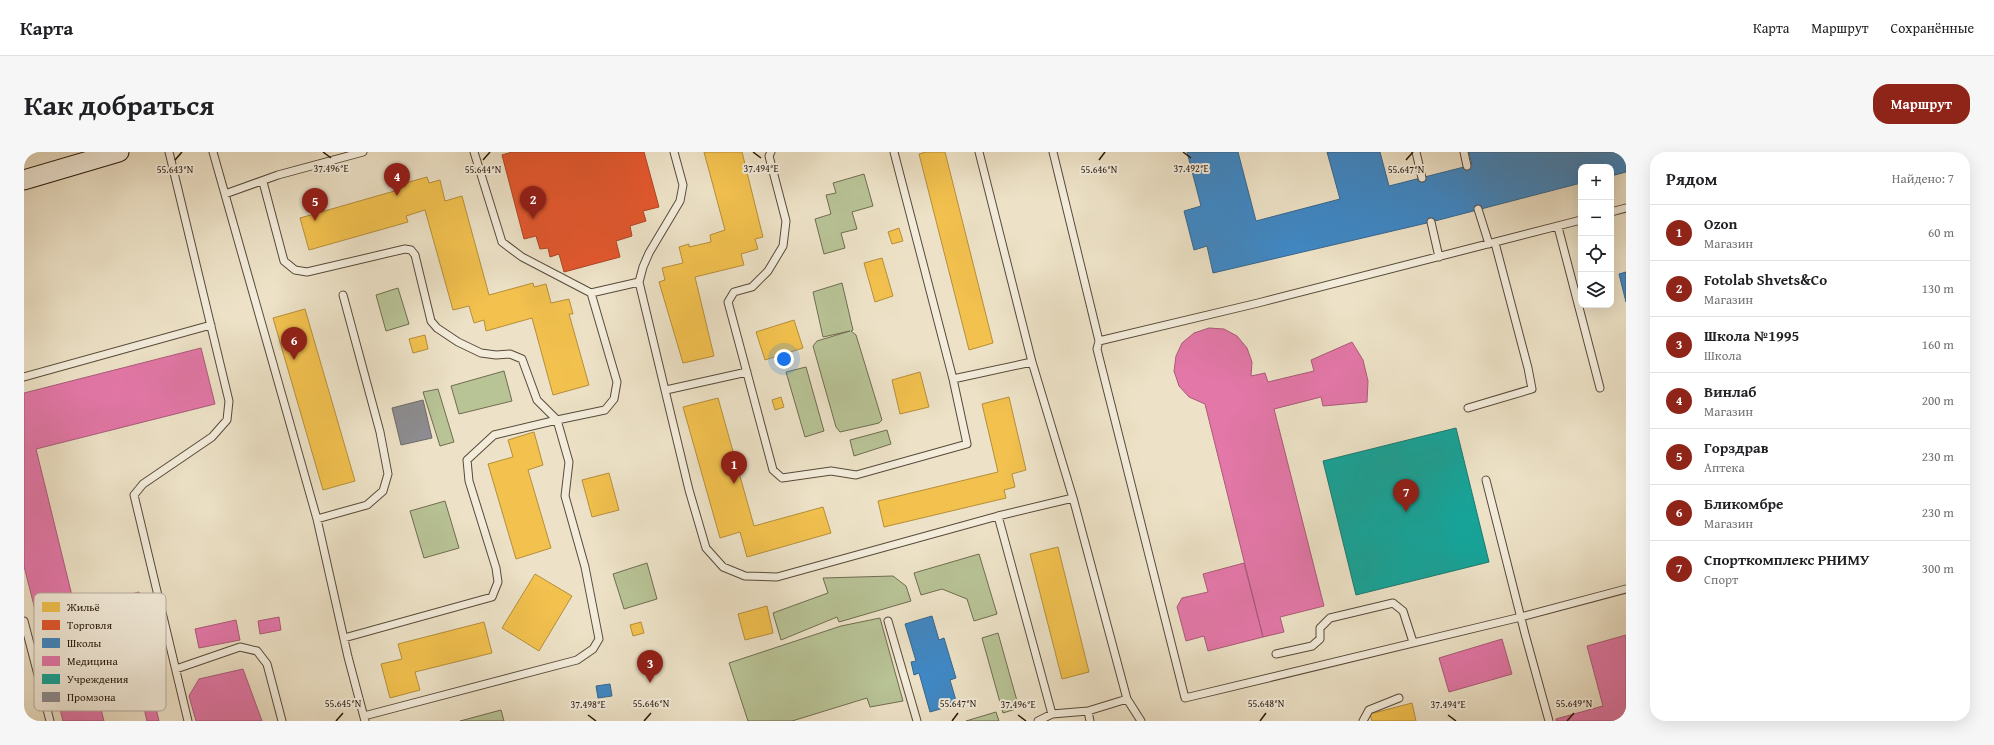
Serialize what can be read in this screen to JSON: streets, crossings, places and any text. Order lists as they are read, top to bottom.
{
  "legend": [
    "Жильё",
    "Торговля",
    "Школы",
    "Медицина",
    "Учреждения",
    "Промзона"
  ],
  "page": {
    "header": "Карта",
    "nav": ["Карта", "Маршрут", "Сохранённые"],
    "title": "Как добраться",
    "buttons": "Маршрут",
    "heading": ["Рядом", "Найдено: 7"],
    "pins": [
      "4",
      "2",
      "5",
      "6",
      "1",
      "7",
      "3"
    ],
    "map_buttons": ["+", "−"],
    "list": [
      {
        "mark": "1",
        "name": "Ozon",
        "note": "Магазин",
        "value": "60 m"
      },
      {
        "mark": "2",
        "name": "Fotolab Shvets&Co",
        "note": "Магазин",
        "value": "130 m"
      },
      {
        "mark": "3",
        "name": "Школа №1995",
        "note": "Школа",
        "value": "160 m"
      },
      {
        "mark": "4",
        "name": "Винлаб",
        "note": "Магазин",
        "value": "200 m"
      },
      {
        "mark": "5",
        "name": "Горздрав",
        "note": "Аптека",
        "value": "230 m"
      },
      {
        "mark": "6",
        "name": "Бликомбре",
        "note": "Магазин",
        "value": "230 m"
      },
      {
        "mark": "7",
        "name": "Спорткомплекс РНИМУ",
        "note": "Спорт",
        "value": "300 m"
      }
    ]
  },
  "coordinates": [
    "37.496°E",
    "37.494°E",
    "37.492°E",
    "55.643°N",
    "55.644°N",
    "55.646°N",
    "55.647°N",
    "55.645°N",
    "55.648°N",
    "55.649°N",
    "37.498°E"
  ]
}
